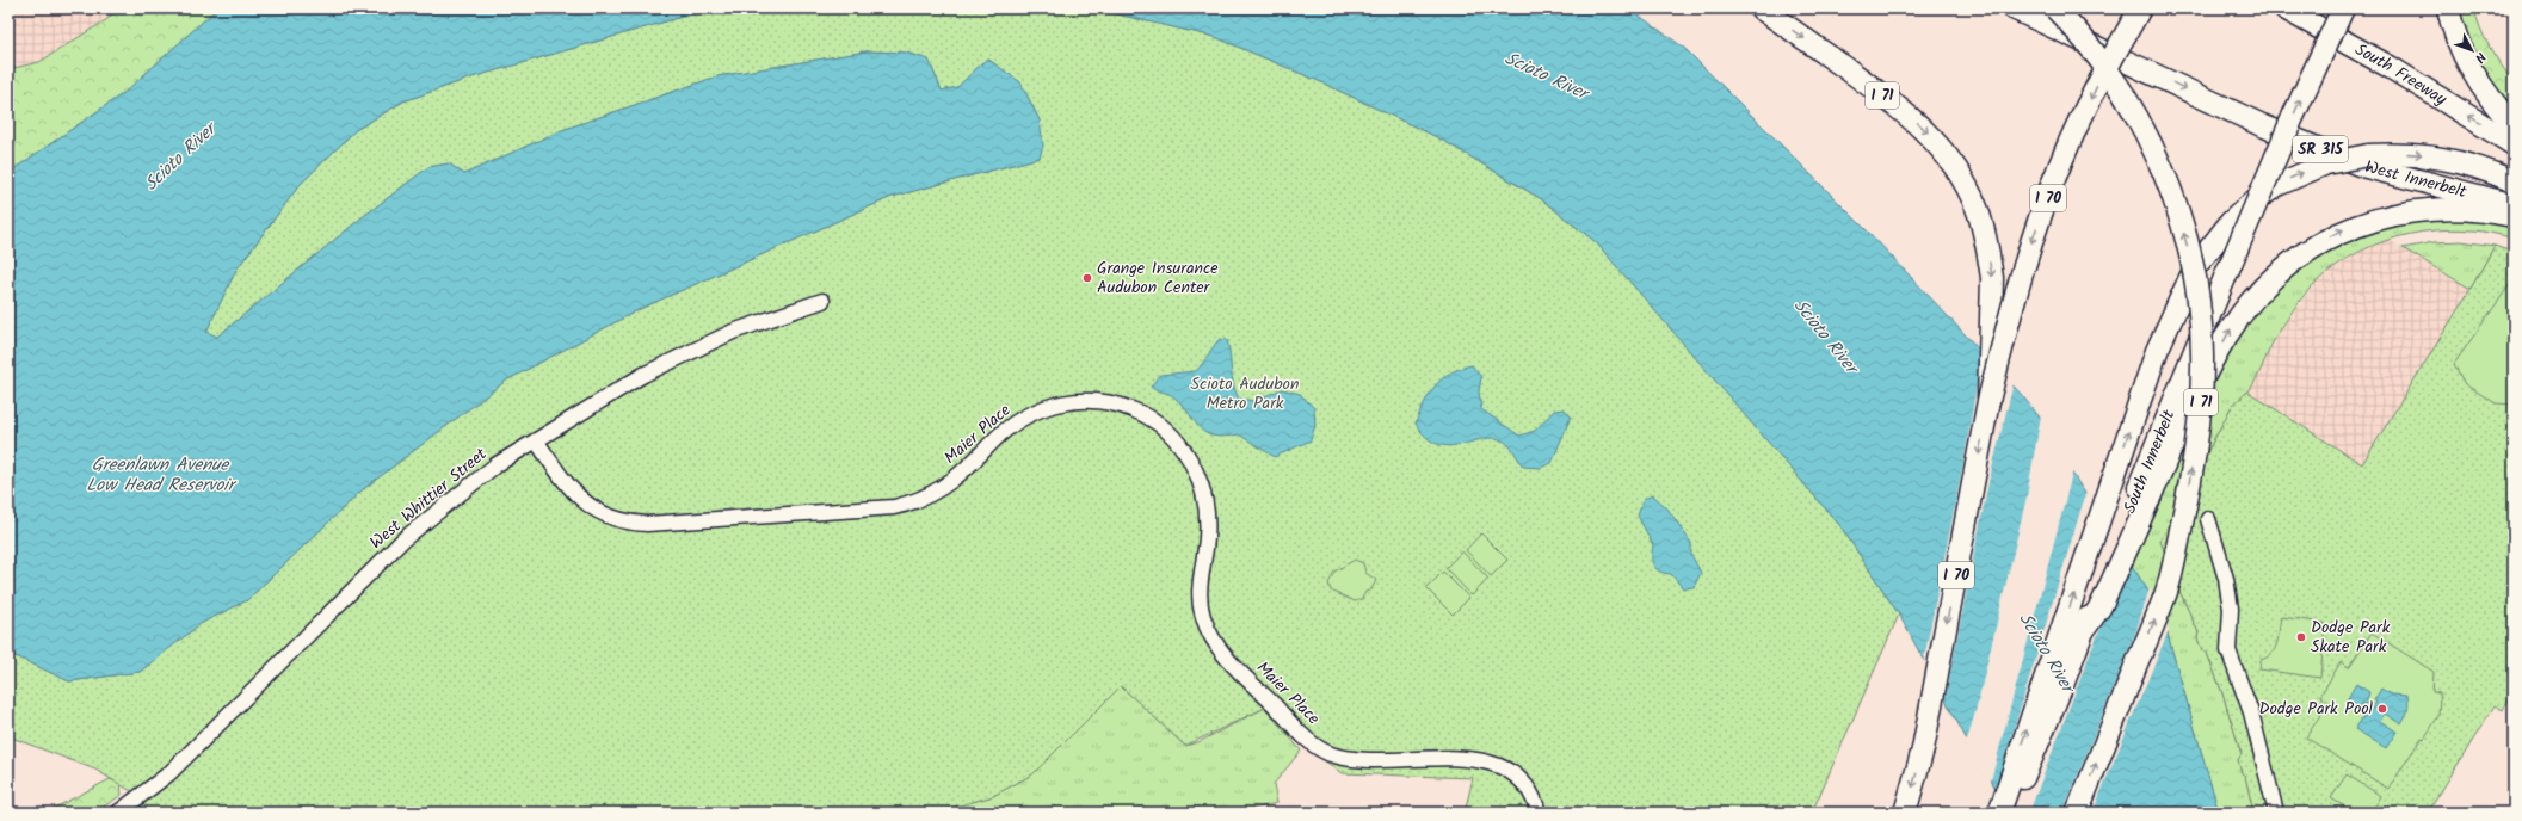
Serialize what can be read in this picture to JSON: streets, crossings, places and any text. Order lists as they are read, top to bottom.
{
  "streets": {
    "highway": [
      "South Freeway",
      "I 71",
      "SR 315",
      "West Innerbelt",
      "I 70",
      "South Innerbelt"
    ],
    "street": ["Maier Place", "West Whittier Street"]
  },
  "crossings": [
    ["I 71", "I 70"],
    ["Maier Place", "West Whittier Street"]
  ],
  "one_way": ["South Freeway", "West Innerbelt"],
  "water": ["Scioto River", "Greenlawn Avenue Low Head Reservoir"],
  "parks": ["Scioto Audubon Metro Park"],
  "places": ["Grange Insurance Audubon Center", "Dodge Park Skate Park", "Dodge Park Pool"],
  "north": "bottom right"
}
